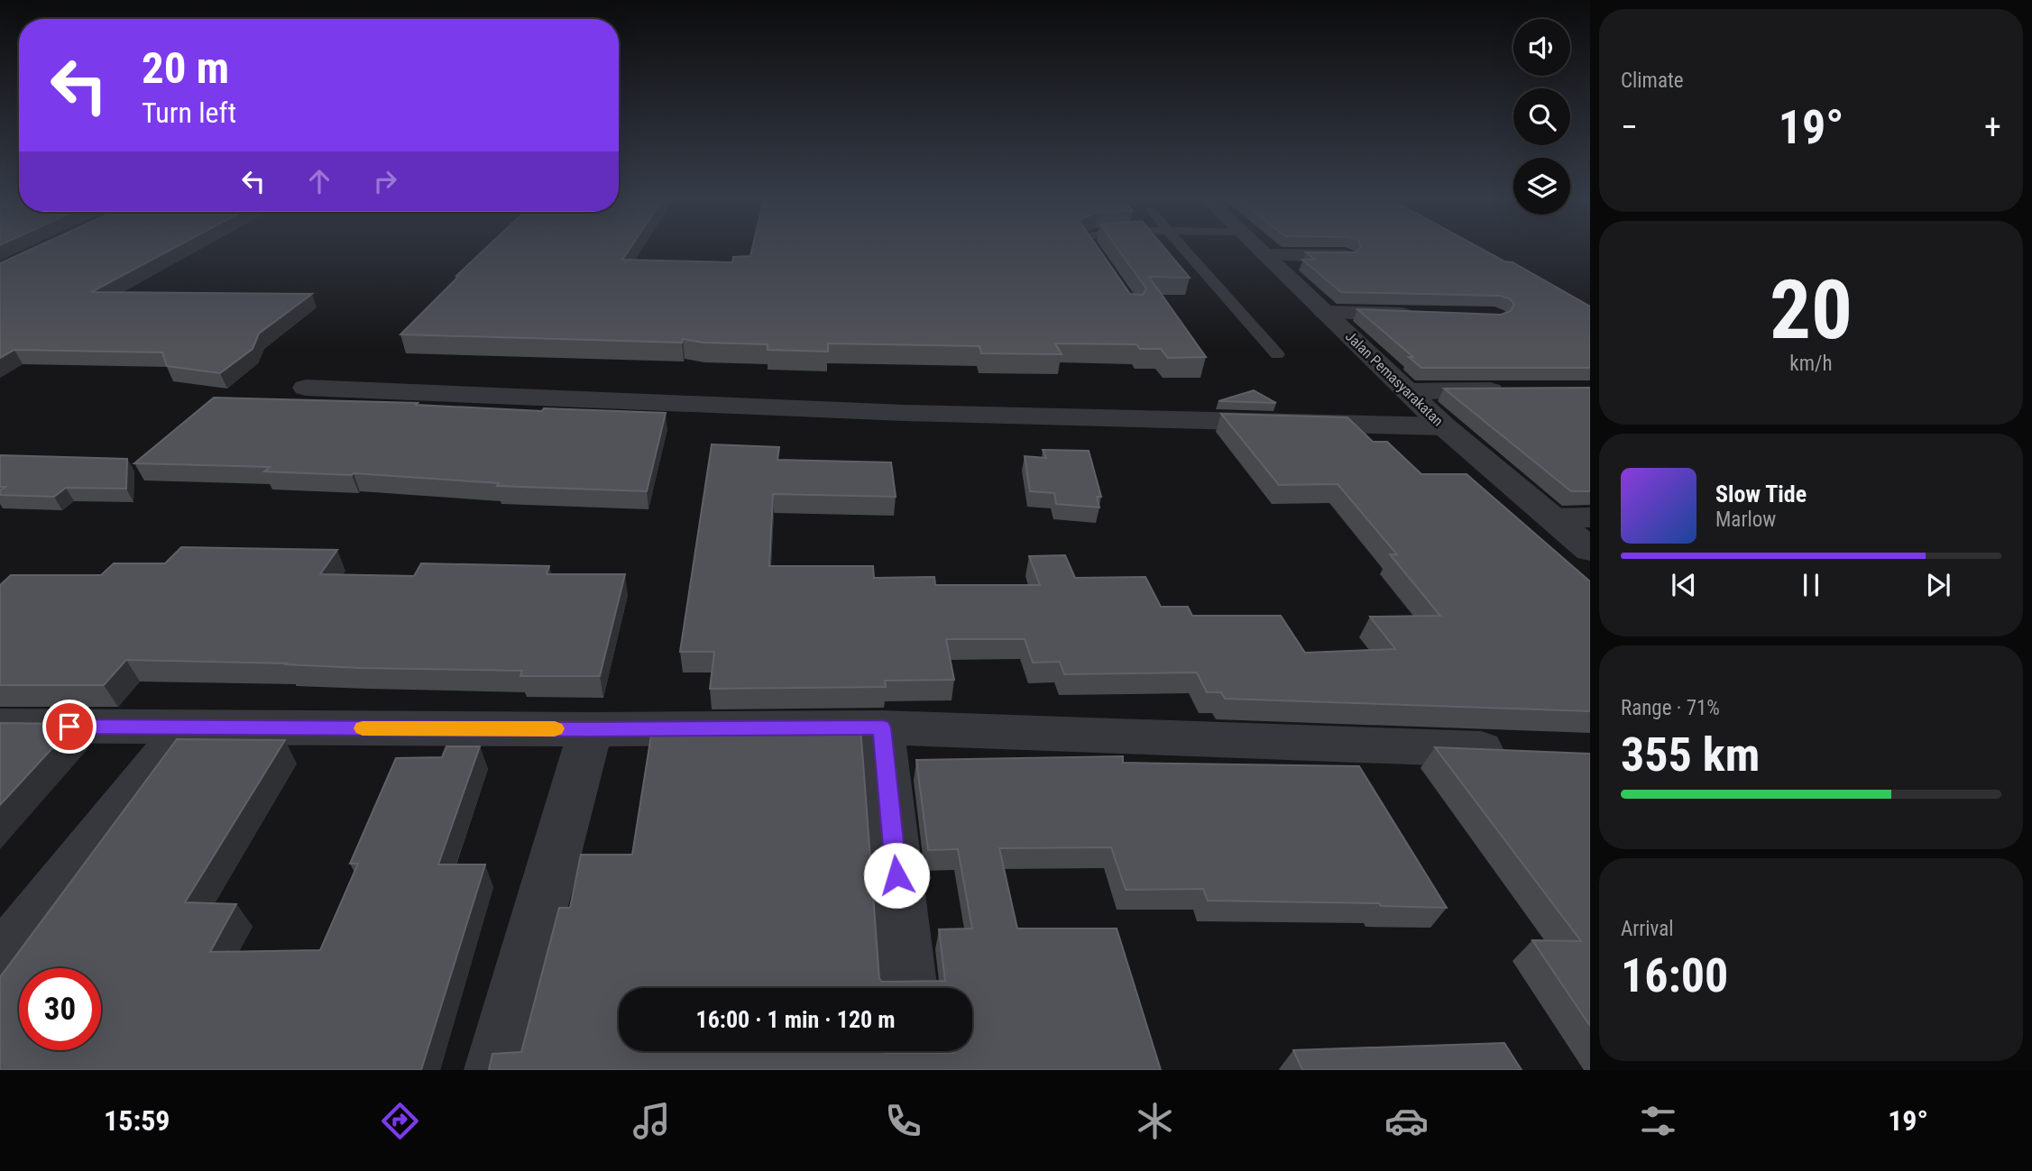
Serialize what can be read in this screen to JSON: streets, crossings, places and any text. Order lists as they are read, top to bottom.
{
  "streets": {
    "street": ["Jalan Pemasyarakatan"]
  },
  "page": {
    "tile": [
      "Climate",
      ["20", "km/h"],
      ["Range · 71%", "355 km"],
      ["Arrival", "16:00"]
    ],
    "turn": ["20 m", "Turn left"],
    "heat": ["−", "19°", "+"],
    "song": ["Slow Tide", "Marlow"],
    "limit": "30",
    "trip": "16:00 · 1 min · 120 m",
    "tabs": ["15:59", "19°"]
  }
}
